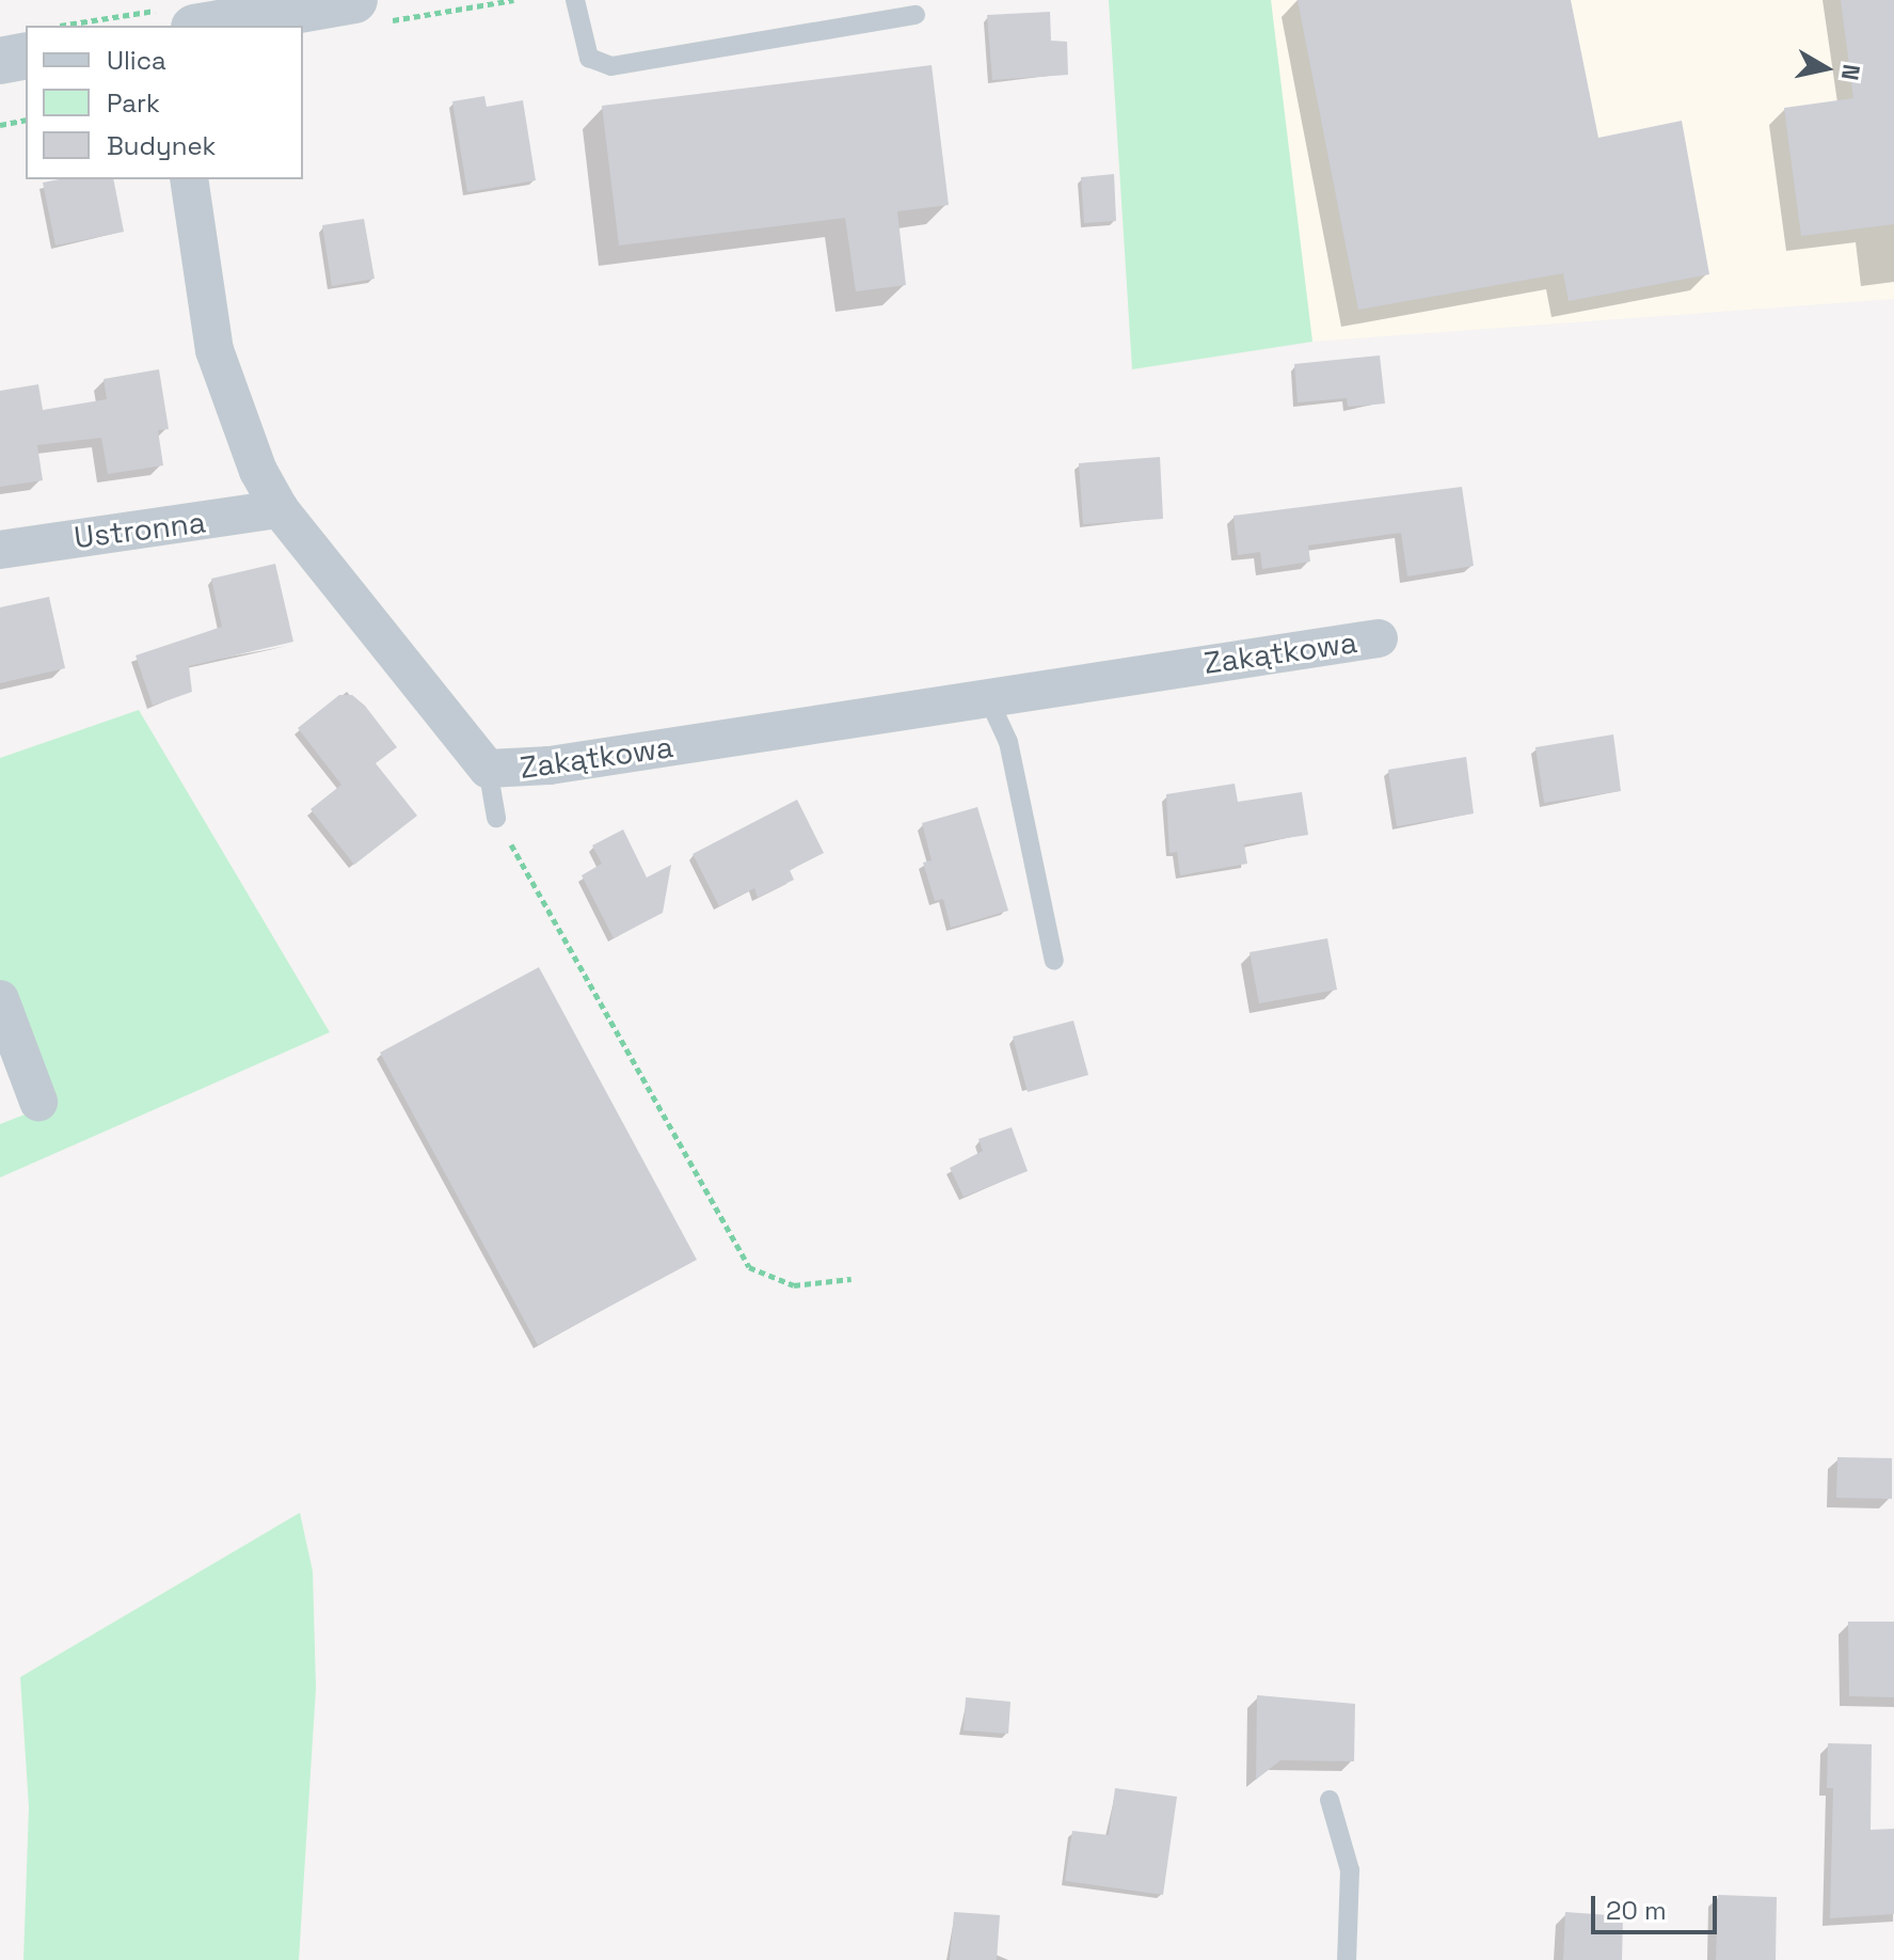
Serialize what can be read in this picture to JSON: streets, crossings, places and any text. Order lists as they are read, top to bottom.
{
  "streets": {
    "street": ["Ustronna", "Zakątkowa"]
  },
  "crossings": [
    ["Ustronna", "Zakątkowa"]
  ],
  "legend": ["Ulica", "Park", "Budynek"],
  "scale_bar": "20 m",
  "north": "right"
}
